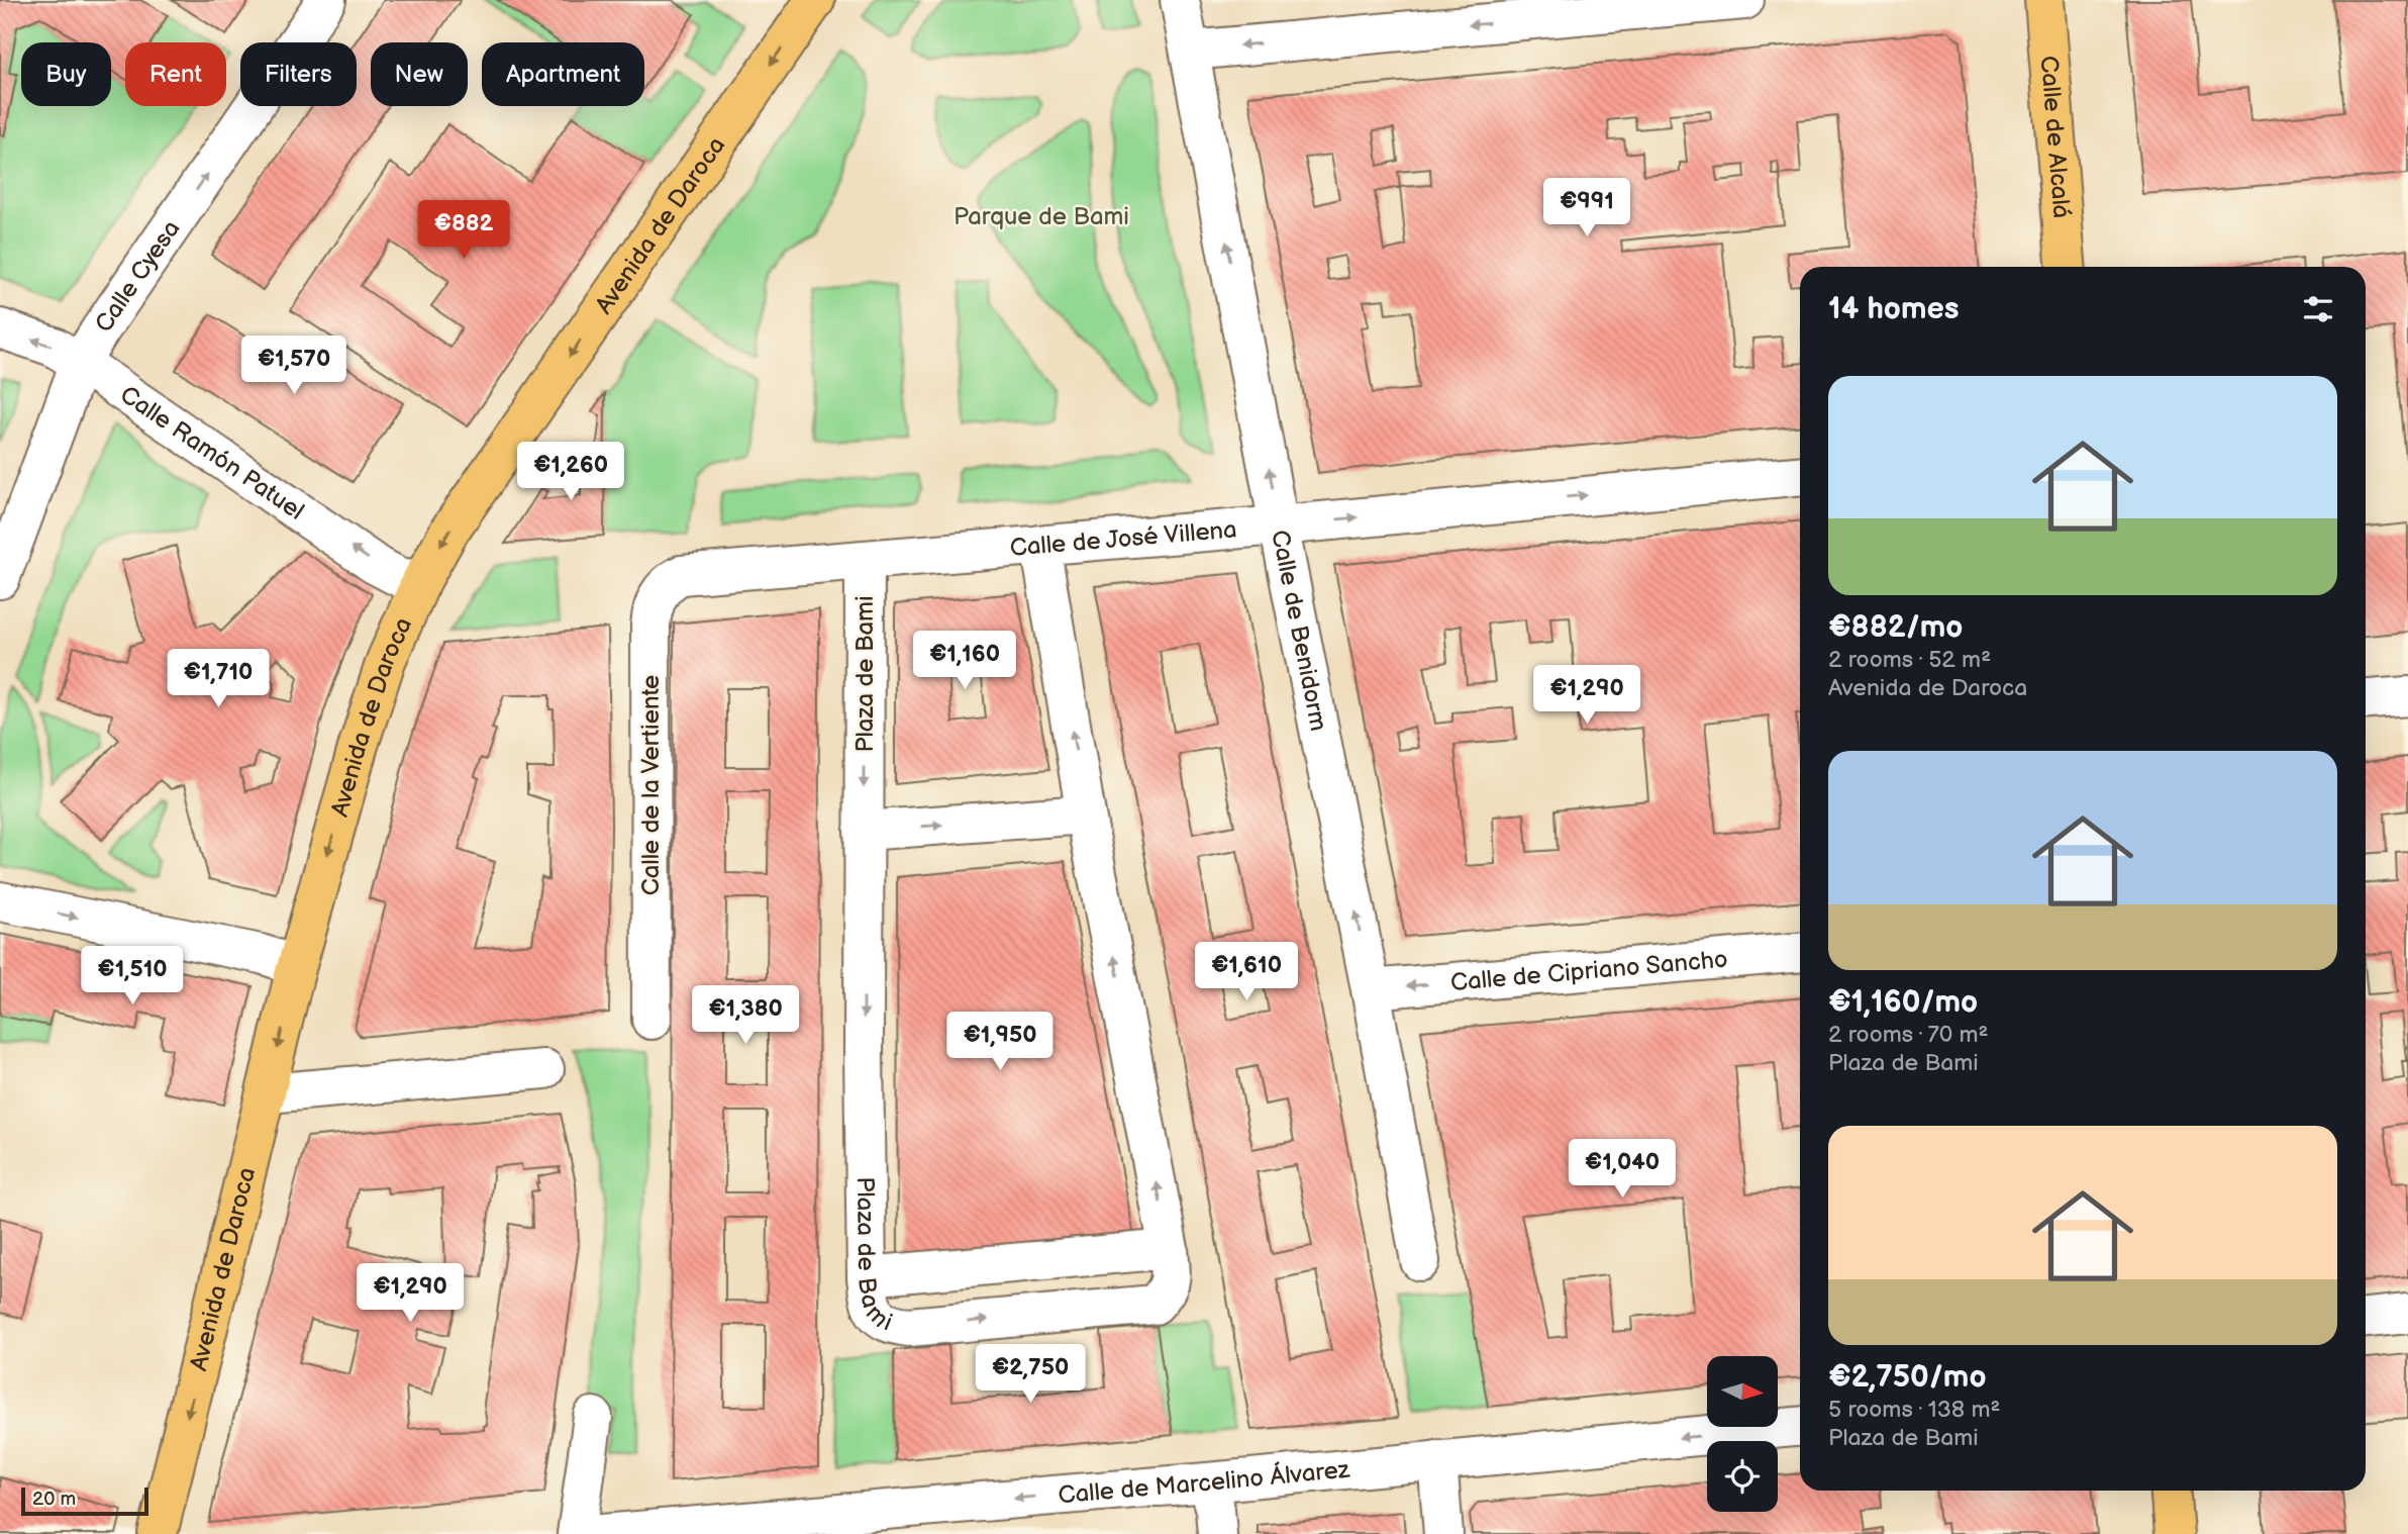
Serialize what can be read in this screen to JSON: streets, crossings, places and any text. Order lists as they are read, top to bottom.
{
  "streets": {
    "main road": ["Calle de Alcalá", "Avenida de Daroca"],
    "street": [
      "Calle Cyesa",
      "Calle Ramón Patuel",
      "Calle de José Villena",
      "Calle de Benidorm",
      "Plaza de Bami",
      "Calle de la Vertiente",
      "Calle de Cipriano Sancho",
      "Calle de Marcelino Álvarez"
    ]
  },
  "crossings": [
    ["Avenida de Daroca", "Calle Ramón Patuel"],
    ["Calle Cyesa", "Calle Ramón Patuel"],
    ["Calle de José Villena", "Calle de Benidorm"],
    ["Calle de José Villena", "Plaza de Bami"],
    ["Calle de José Villena", "Calle de la Vertiente"],
    ["Calle de Benidorm", "Calle de Cipriano Sancho"]
  ],
  "one_way": [
    "Avenida de Daroca",
    "Calle Cyesa",
    "Calle Ramón Patuel",
    "Calle de José Villena",
    "Calle de Benidorm",
    "Calle de Cipriano Sancho"
  ],
  "parks": ["Parque de Bami"],
  "scale_bar": "20 m",
  "north": "right",
  "page": {
    "chip": [
      "Buy",
      "Rent",
      "Filters",
      "New",
      "Apartment"
    ],
    "price": [
      "€991",
      "€882",
      "€1,570",
      "€1,260",
      "€1,160",
      "€1,710",
      "€1,290",
      "€1,610",
      "€1,510",
      "€1,380",
      "€1,950",
      "€1,040",
      "€1,290",
      "€2,750"
    ],
    "heading": "14 homes",
    "list": [
      {
        "name": "€882/mo",
        "note": "2 rooms · 52 m² · Avenida de Daroca"
      },
      {
        "name": "€1,160/mo",
        "note": "2 rooms · 70 m² · Plaza de Bami"
      },
      {
        "name": "€2,750/mo",
        "note": "5 rooms · 138 m² · Plaza de Bami"
      }
    ],
    "scale": "20 m"
  }
}
